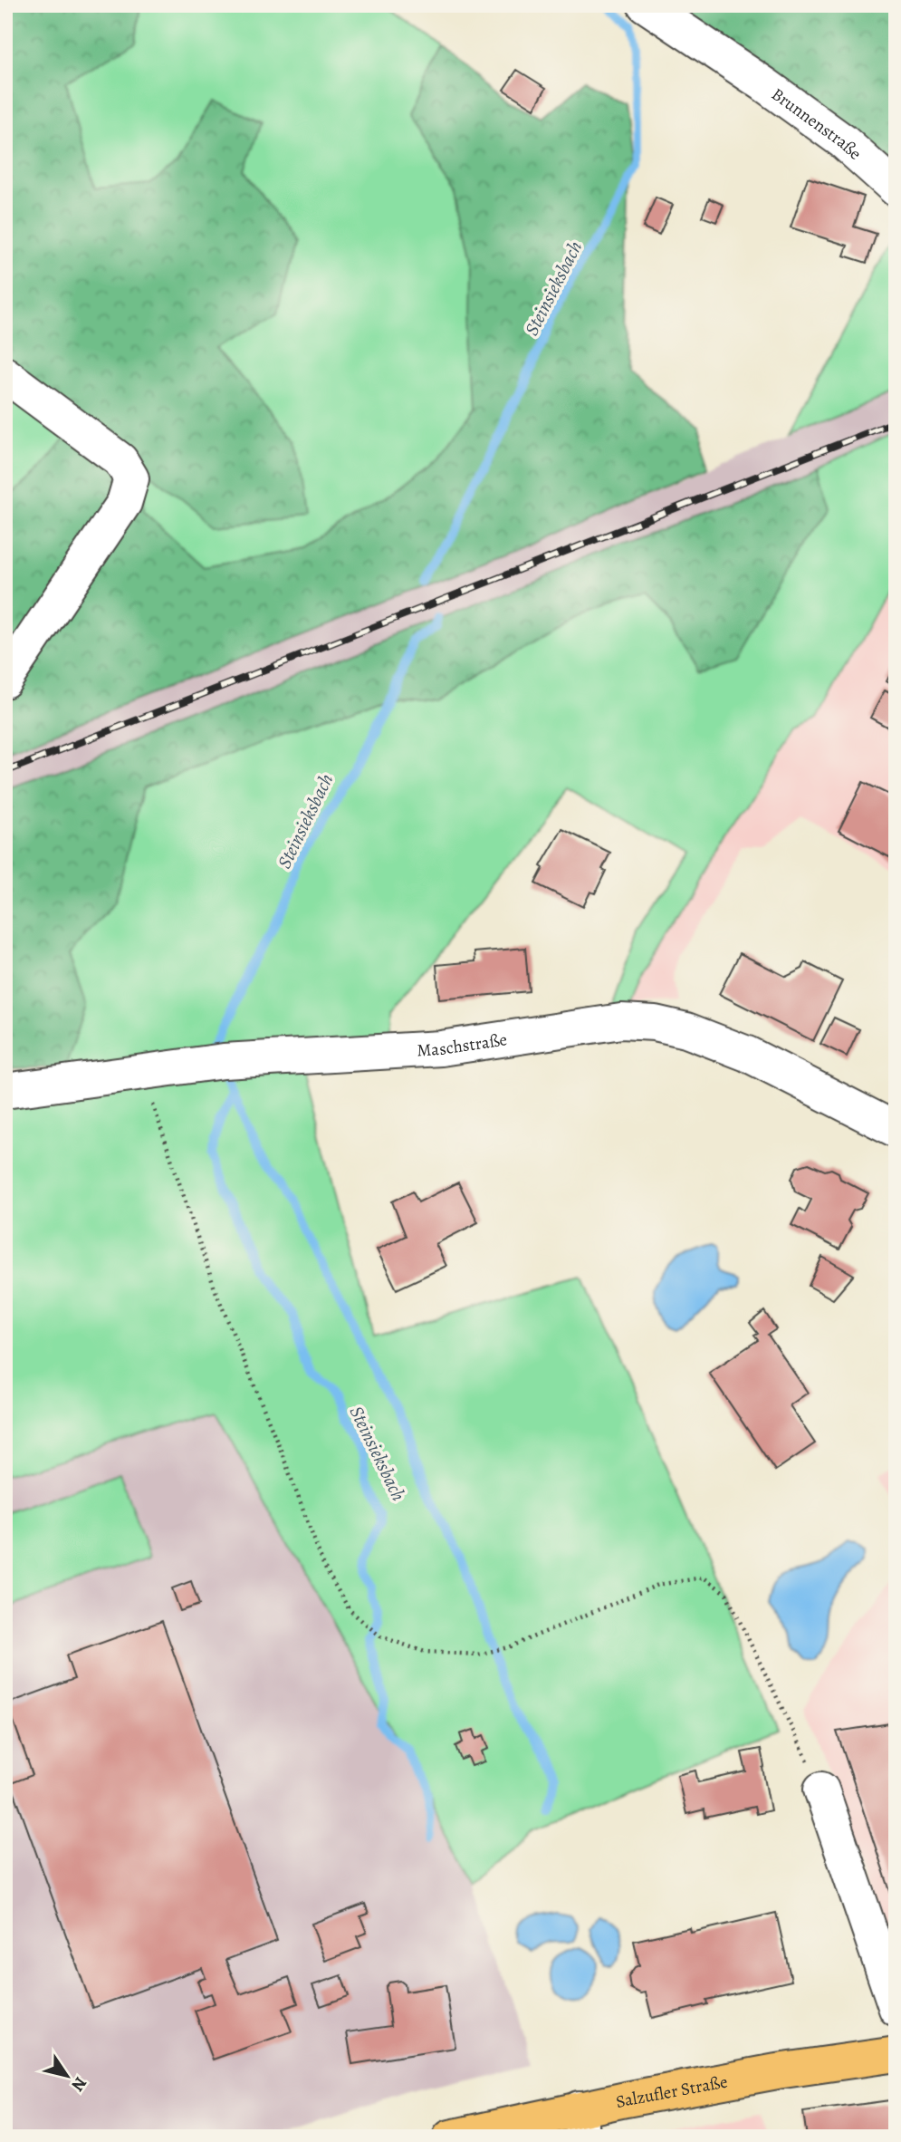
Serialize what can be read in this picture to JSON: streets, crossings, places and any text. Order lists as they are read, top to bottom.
{
  "streets": {
    "main road": ["Salzufler Straße"],
    "street": ["Brunnenstraße", "Maschstraße"]
  },
  "water": ["Steinsieksbach"],
  "north": "bottom right"
}
